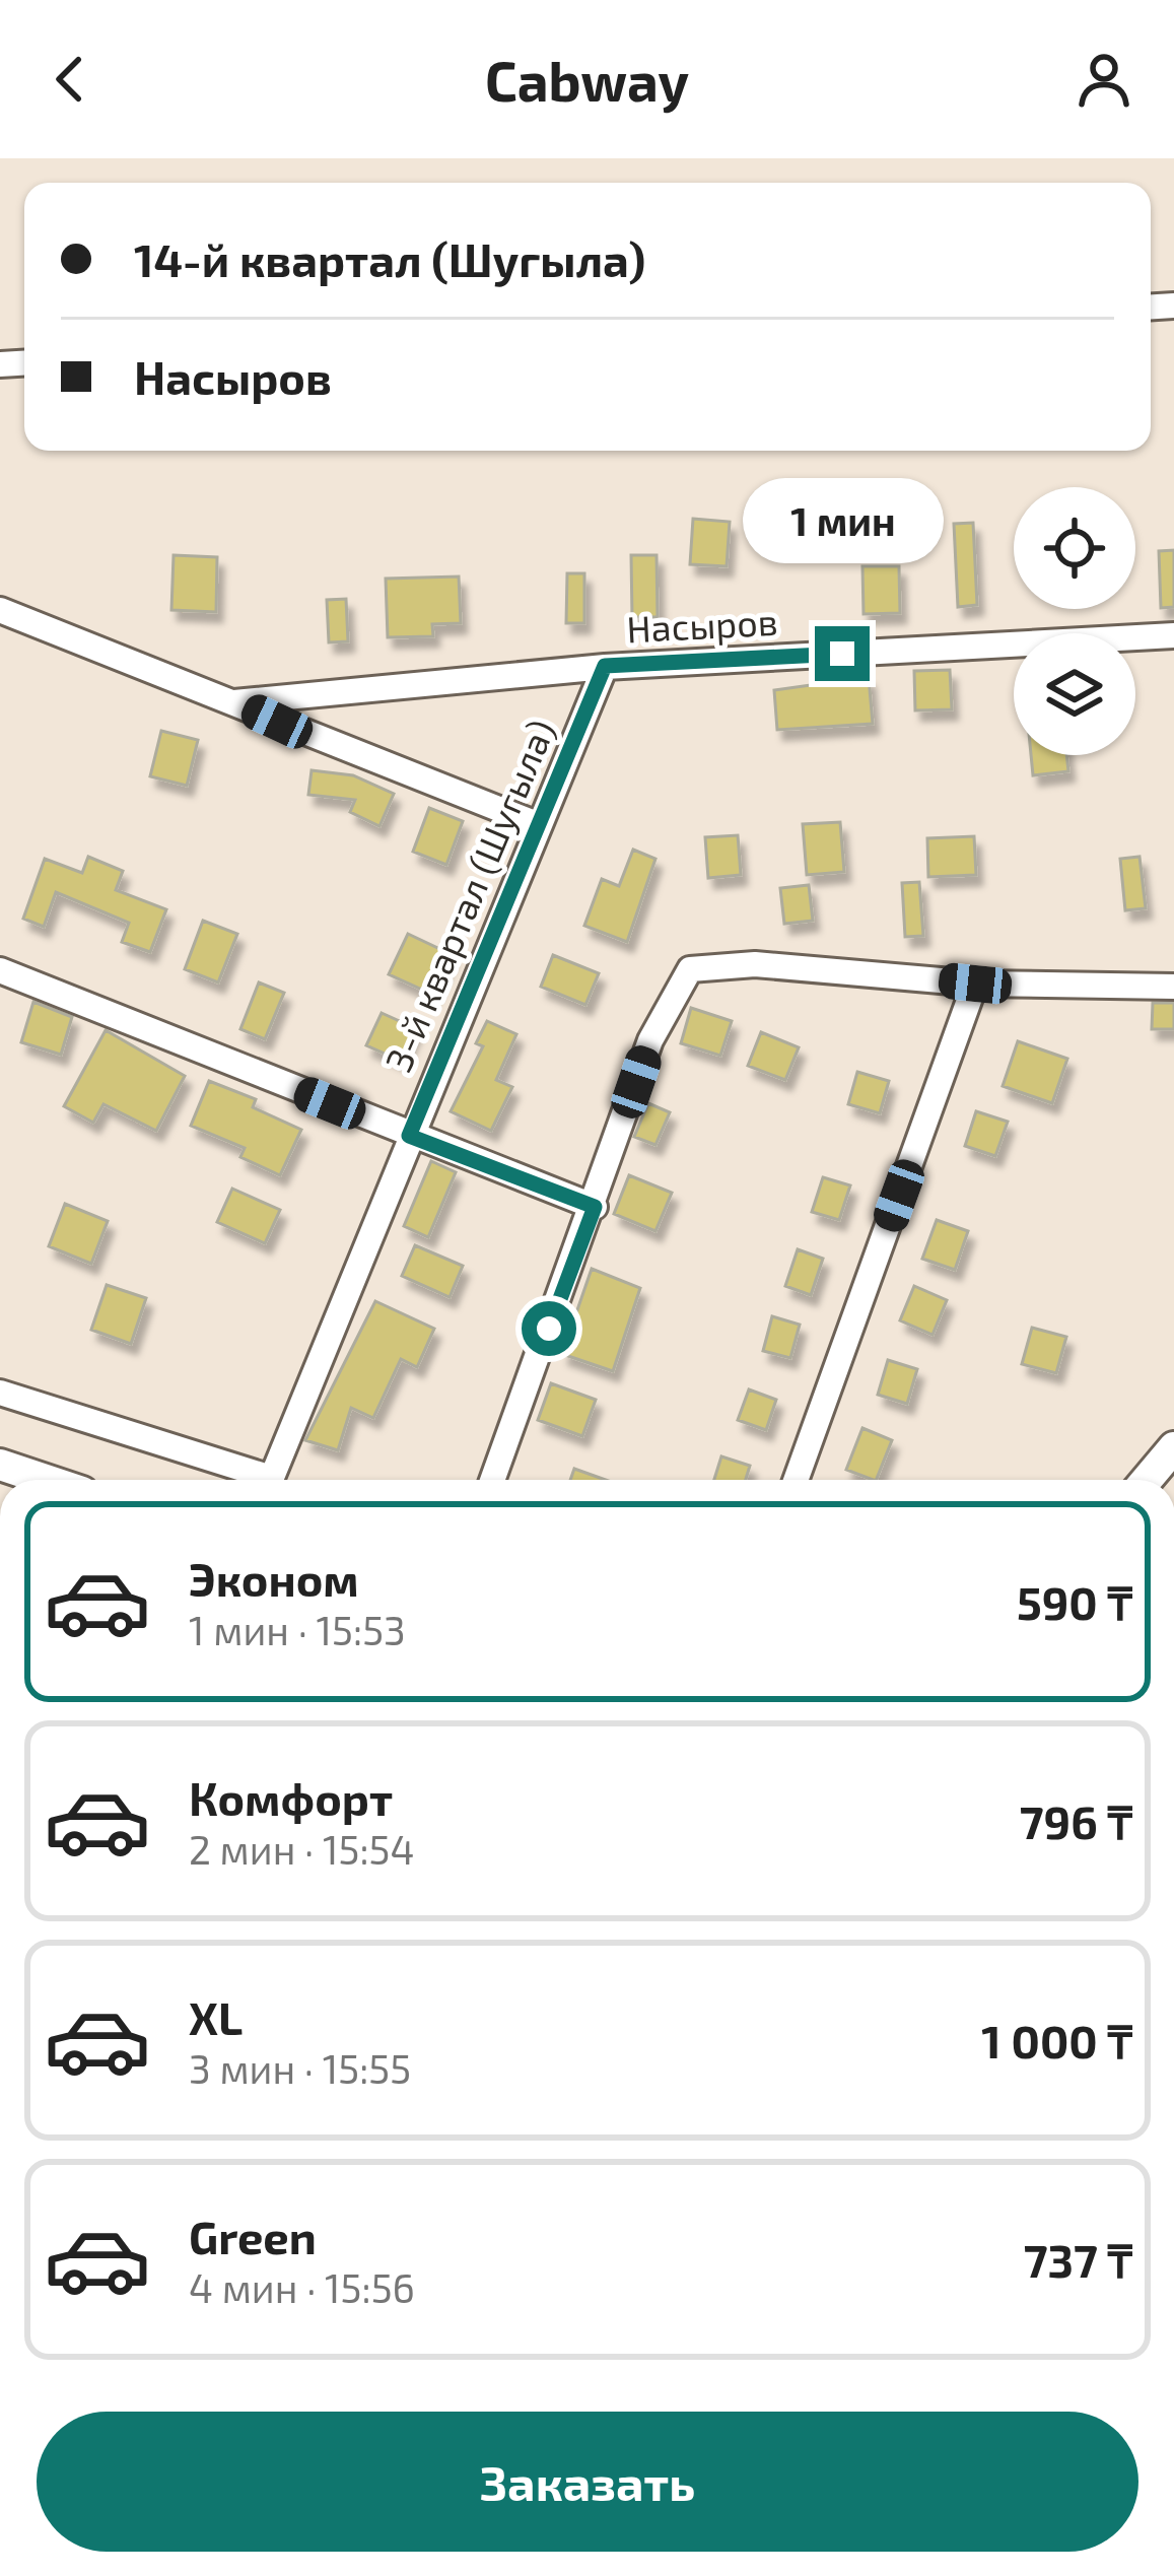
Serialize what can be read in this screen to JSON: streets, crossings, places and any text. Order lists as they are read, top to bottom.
{
  "streets": {
    "street": ["Насыров", "3-й квартал (Шугыла)"]
  },
  "crossings": [
    ["Насыров", "3-й квартал (Шугыла)"]
  ],
  "page": {
    "header": "Cabway",
    "banner": ["14-й квартал (Шугыла)", "Насыров"],
    "bubble": "1 мин",
    "list": [
      {
        "name": "Эконом",
        "note": "1 мин · 15:53",
        "value": "590 ₸"
      },
      {
        "name": "Комфорт",
        "note": "2 мин · 15:54",
        "value": "796 ₸"
      },
      {
        "name": "XL",
        "note": "3 мин · 15:55",
        "value": "1 000 ₸"
      },
      {
        "name": "Green",
        "note": "4 мин · 15:56",
        "value": "737 ₸"
      }
    ],
    "buttons": "Заказать"
  }
}
